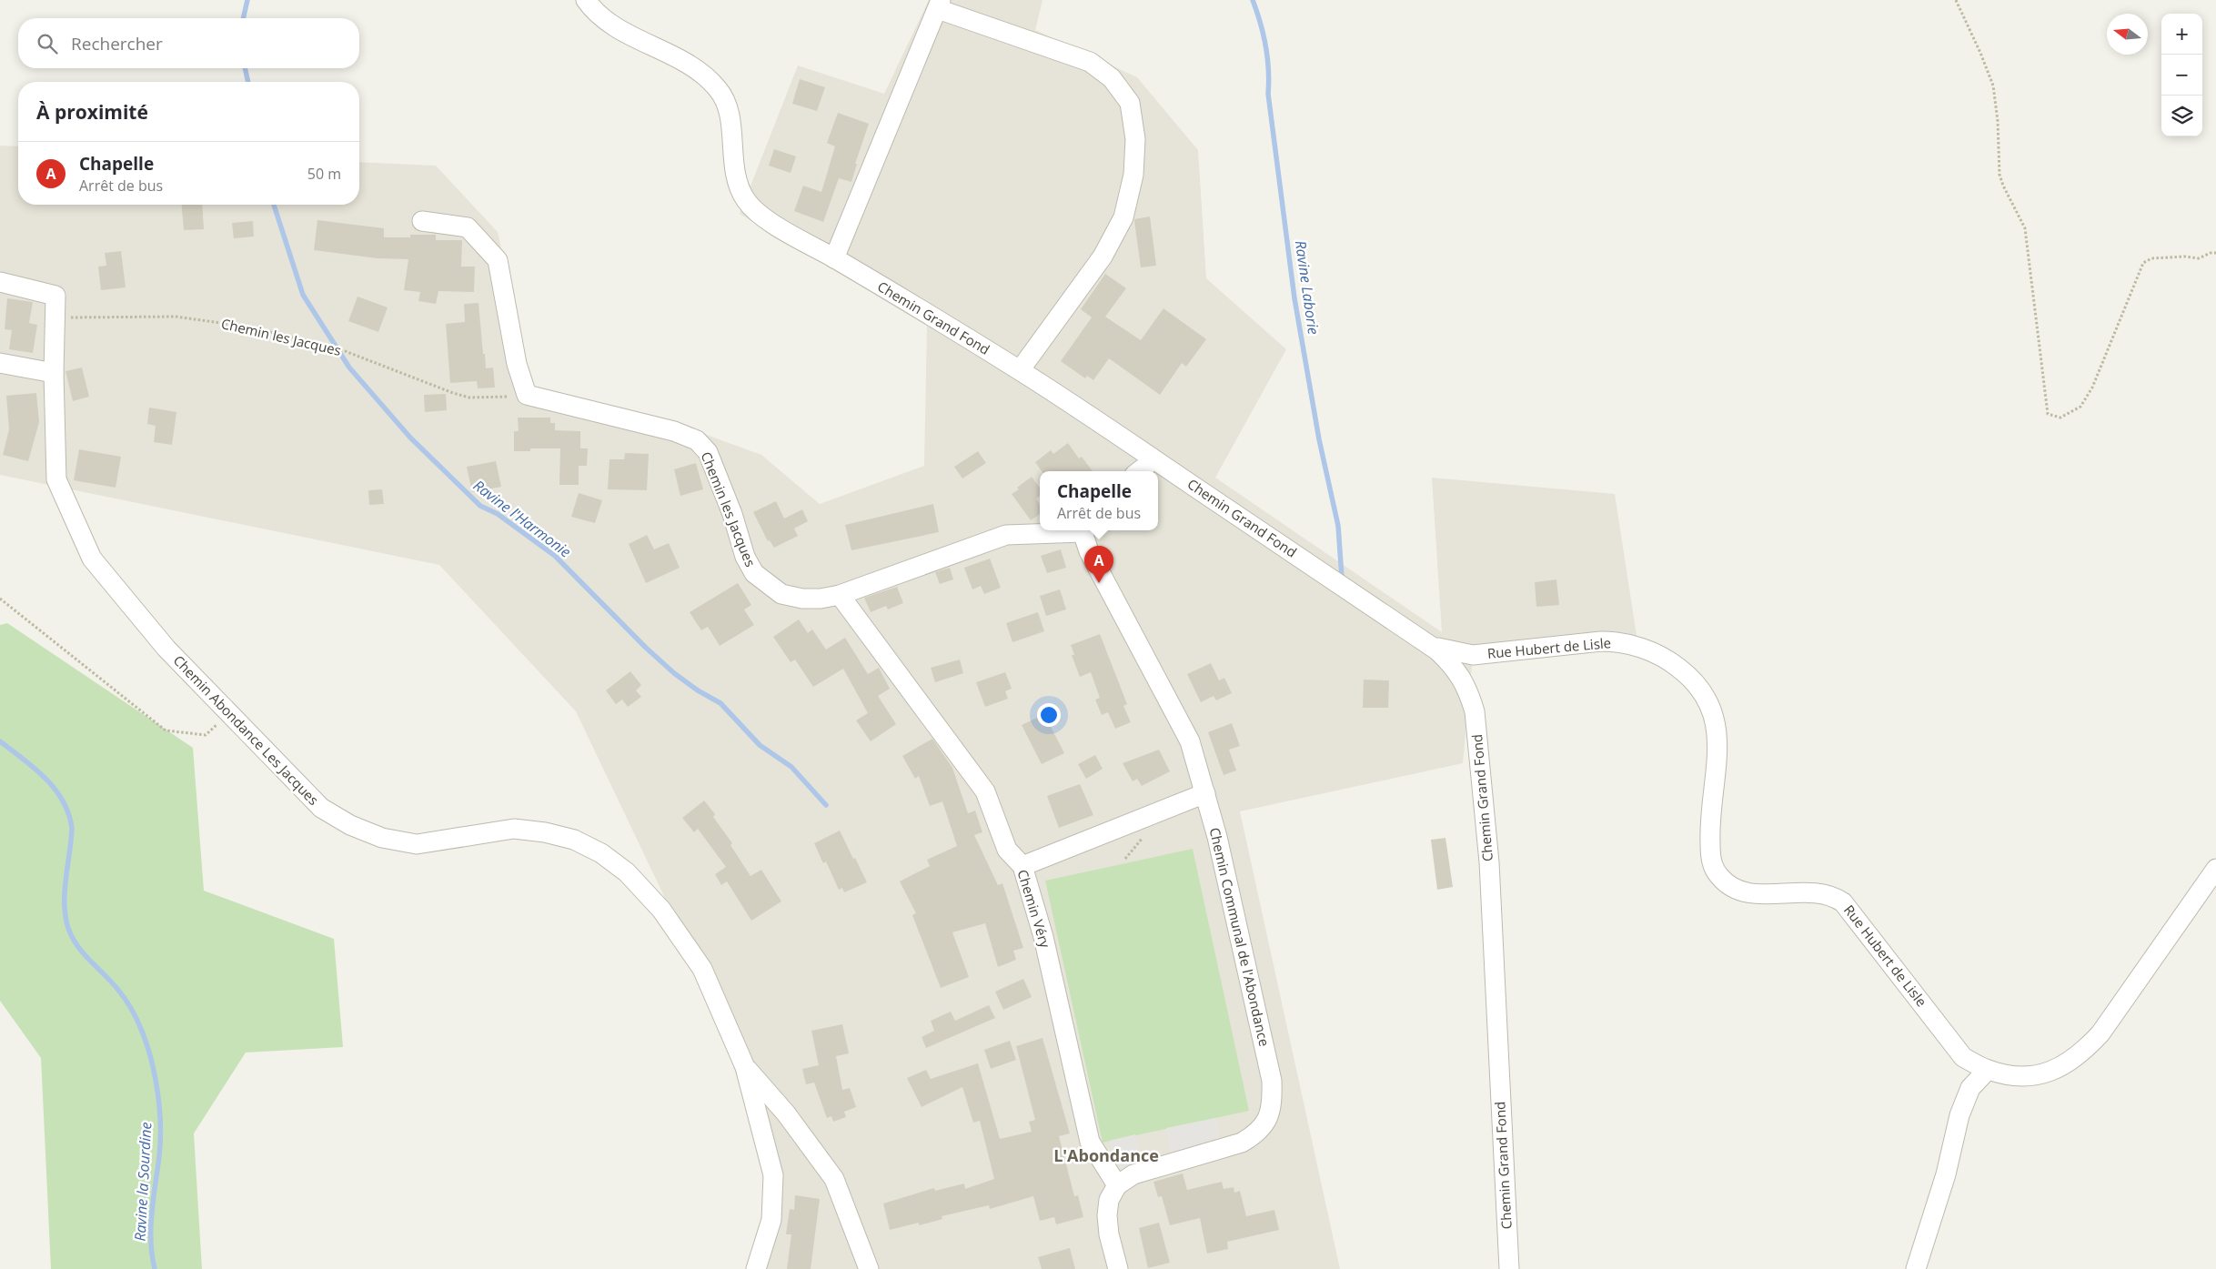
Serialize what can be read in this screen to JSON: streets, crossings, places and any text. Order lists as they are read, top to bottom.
{
  "streets": {
    "street": [
      "Chemin Grand Fond",
      "Chemin les Jacques",
      "Rue Hubert de Lisle",
      "Chemin Abondance Les Jacques",
      "Chemin Véry",
      "Chemin Communal de l'Abondance"
    ]
  },
  "crossings": [
    ["Chemin Grand Fond", "Rue Hubert de Lisle"],
    ["Chemin les Jacques", "Chemin Abondance Les Jacques"],
    ["Chemin les Jacques", "Chemin Véry"],
    ["Chemin Véry", "Chemin Communal de l'Abondance"]
  ],
  "districts": ["L'Abondance"],
  "water": ["Ravine Laborie", "Ravine l'Harmonie", "Ravine la Sourdine"],
  "north": "left",
  "page": {
    "map_buttons": ["+", "−"],
    "search": "Rechercher",
    "heading": "À proximité",
    "list": [
      {
        "mark": "A",
        "name": "Chapelle",
        "note": "Arrêt de bus",
        "value": "50 m"
      }
    ],
    "popup": ["Chapelle", "Arrêt de bus"],
    "pins": "A"
  }
}
